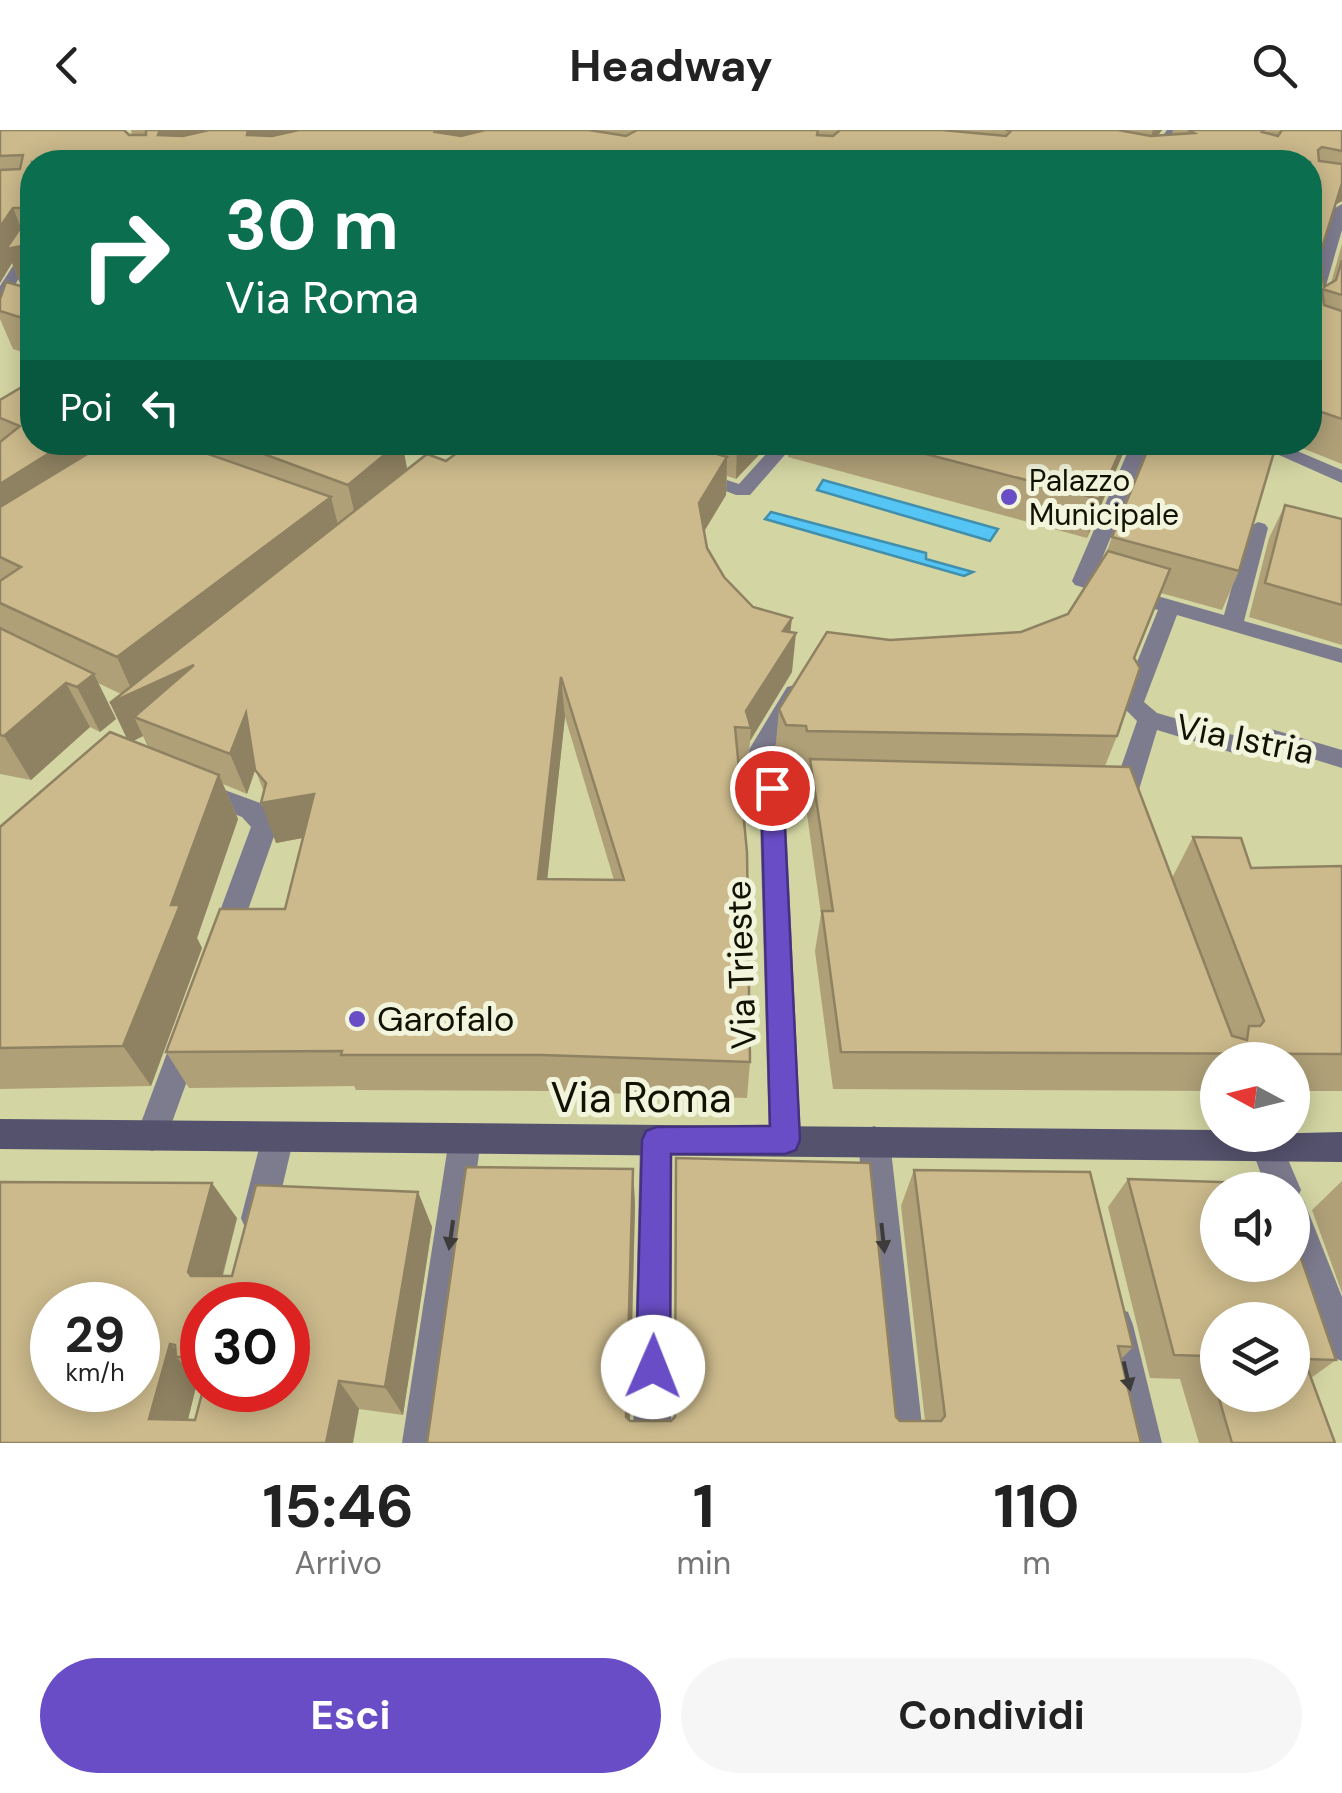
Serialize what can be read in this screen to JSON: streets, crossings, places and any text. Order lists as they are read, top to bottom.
{
  "streets": {
    "main road": ["Via Roma"],
    "street": ["Via Istria", "Via Trieste"]
  },
  "crossings": [
    ["Via Trieste", "Via Roma"]
  ],
  "places": ["Palazzo Municipale", "Garofalo"],
  "north": "left",
  "page": {
    "header": "Headway",
    "turn": ["30 m", "Via Roma"],
    "then": "Poi",
    "speed": "29 km/h",
    "limit": "30",
    "eta": [
      "15:46",
      "Arrivo",
      "1",
      "min",
      "110",
      "m"
    ],
    "buttons": ["Esci", "Condividi"]
  }
}
